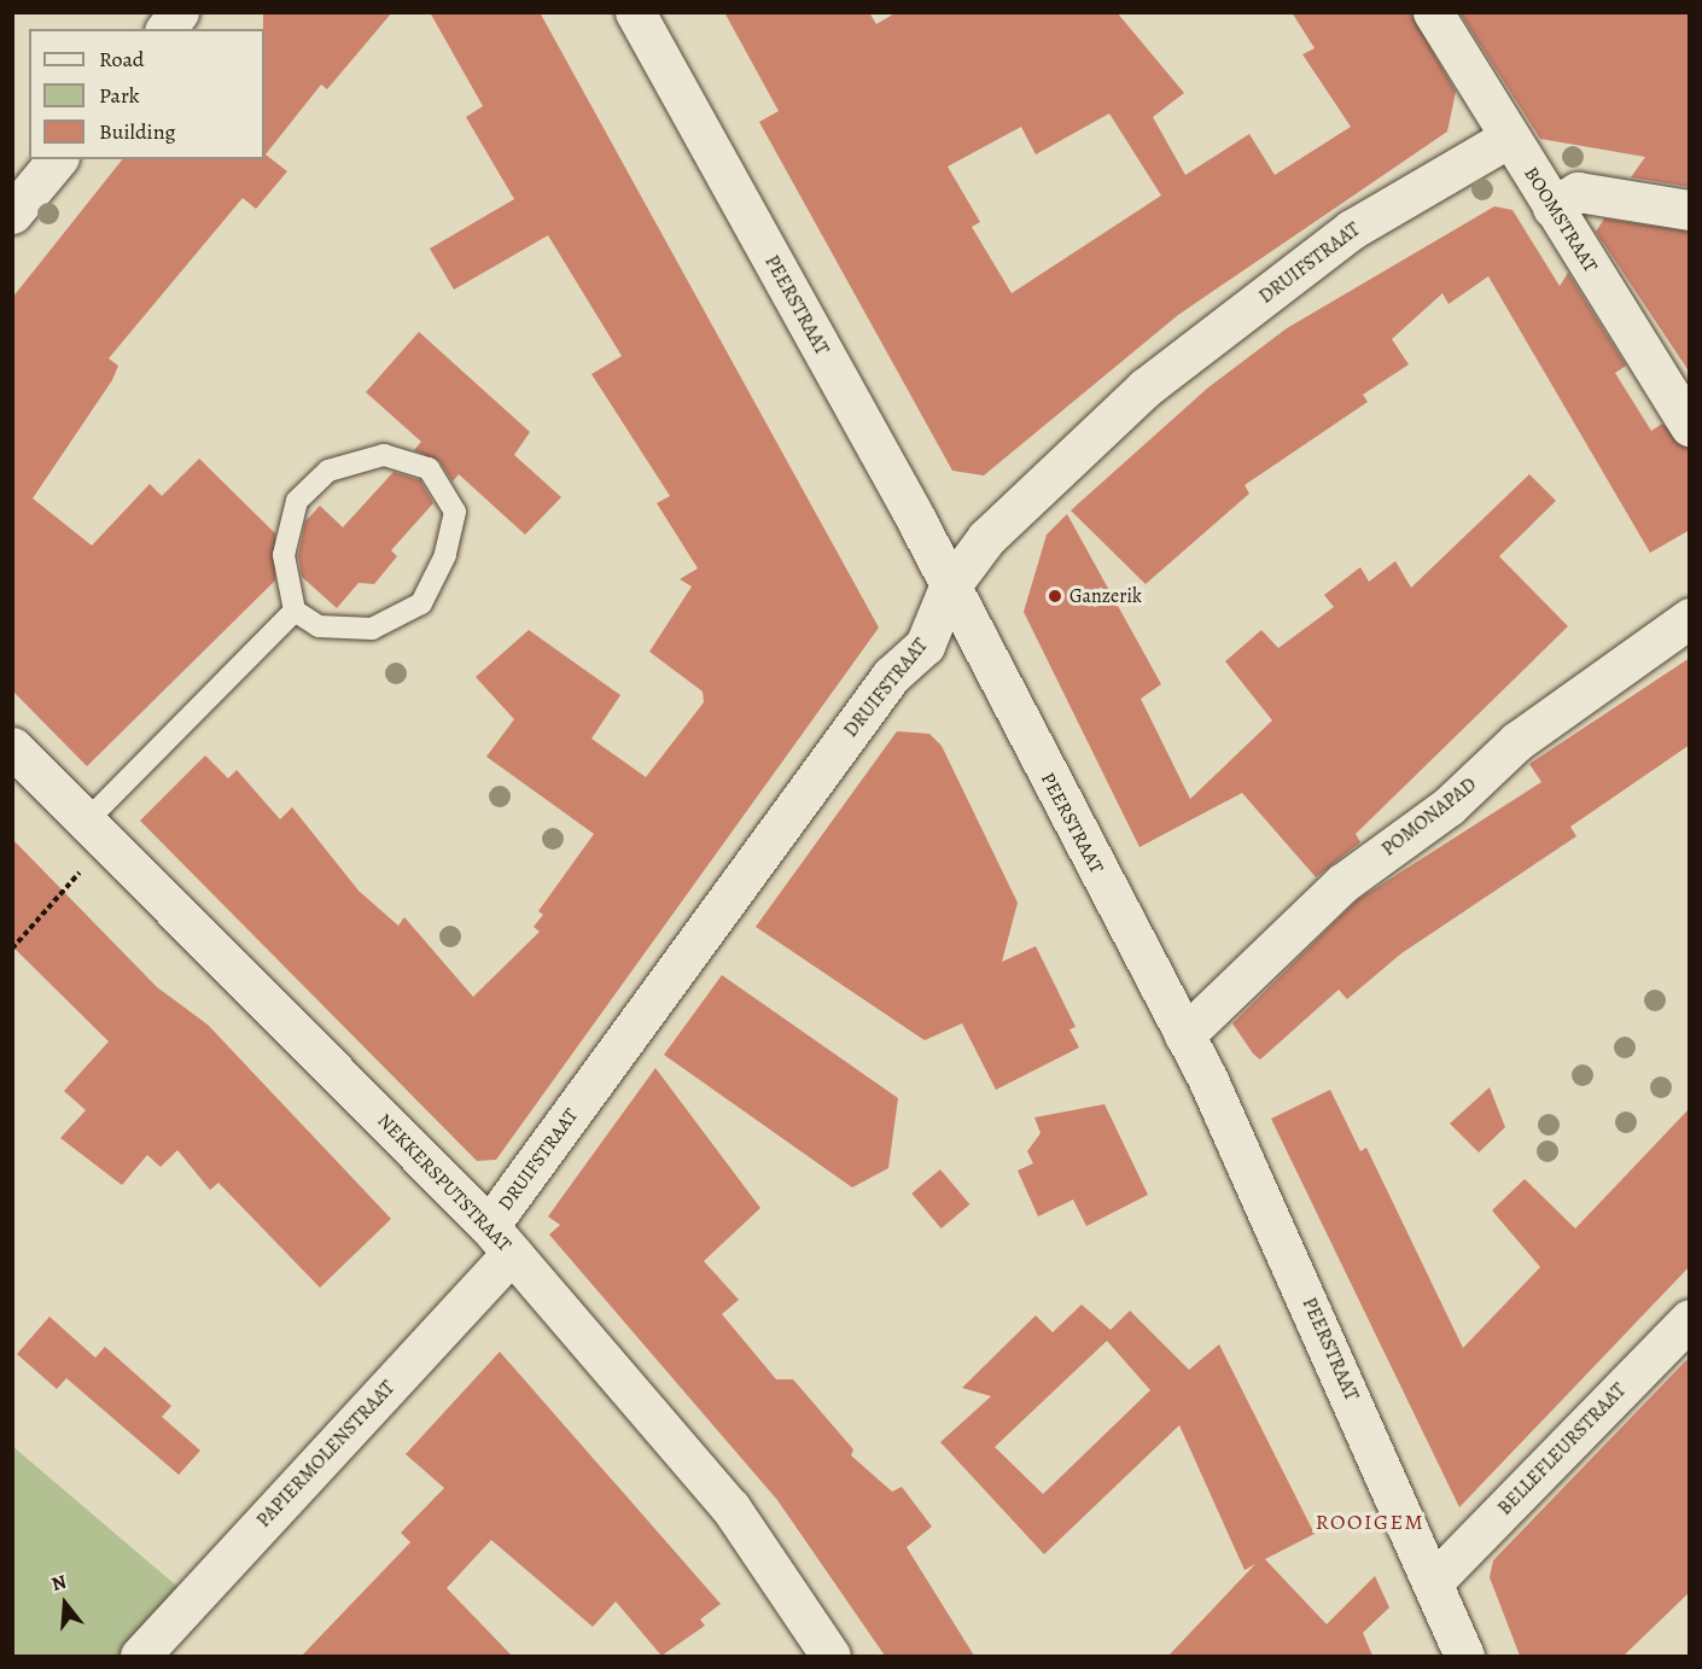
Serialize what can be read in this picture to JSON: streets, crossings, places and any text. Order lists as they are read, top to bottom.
{
  "streets": {
    "street": [
      "BOOMSTRAAT",
      "DRUIFSTRAAT",
      "PEERSTRAAT",
      "POMONAPAD",
      "NEKKERSPUTSTRAAT",
      "BELLEFLEURSTRAAT",
      "PAPIERMOLENSTRAAT"
    ]
  },
  "crossings": [
    ["BOOMSTRAAT", "DRUIFSTRAAT"],
    ["DRUIFSTRAAT", "PEERSTRAAT"],
    ["DRUIFSTRAAT", "NEKKERSPUTSTRAAT"],
    ["DRUIFSTRAAT", "PAPIERMOLENSTRAAT"],
    ["PEERSTRAAT", "POMONAPAD"],
    ["PEERSTRAAT", "BELLEFLEURSTRAAT"],
    ["NEKKERSPUTSTRAAT", "PAPIERMOLENSTRAAT"]
  ],
  "districts": ["ROOIGEM"],
  "places": ["Ganzerik"],
  "legend": ["Road", "Park", "Building"],
  "north": "top"
}
